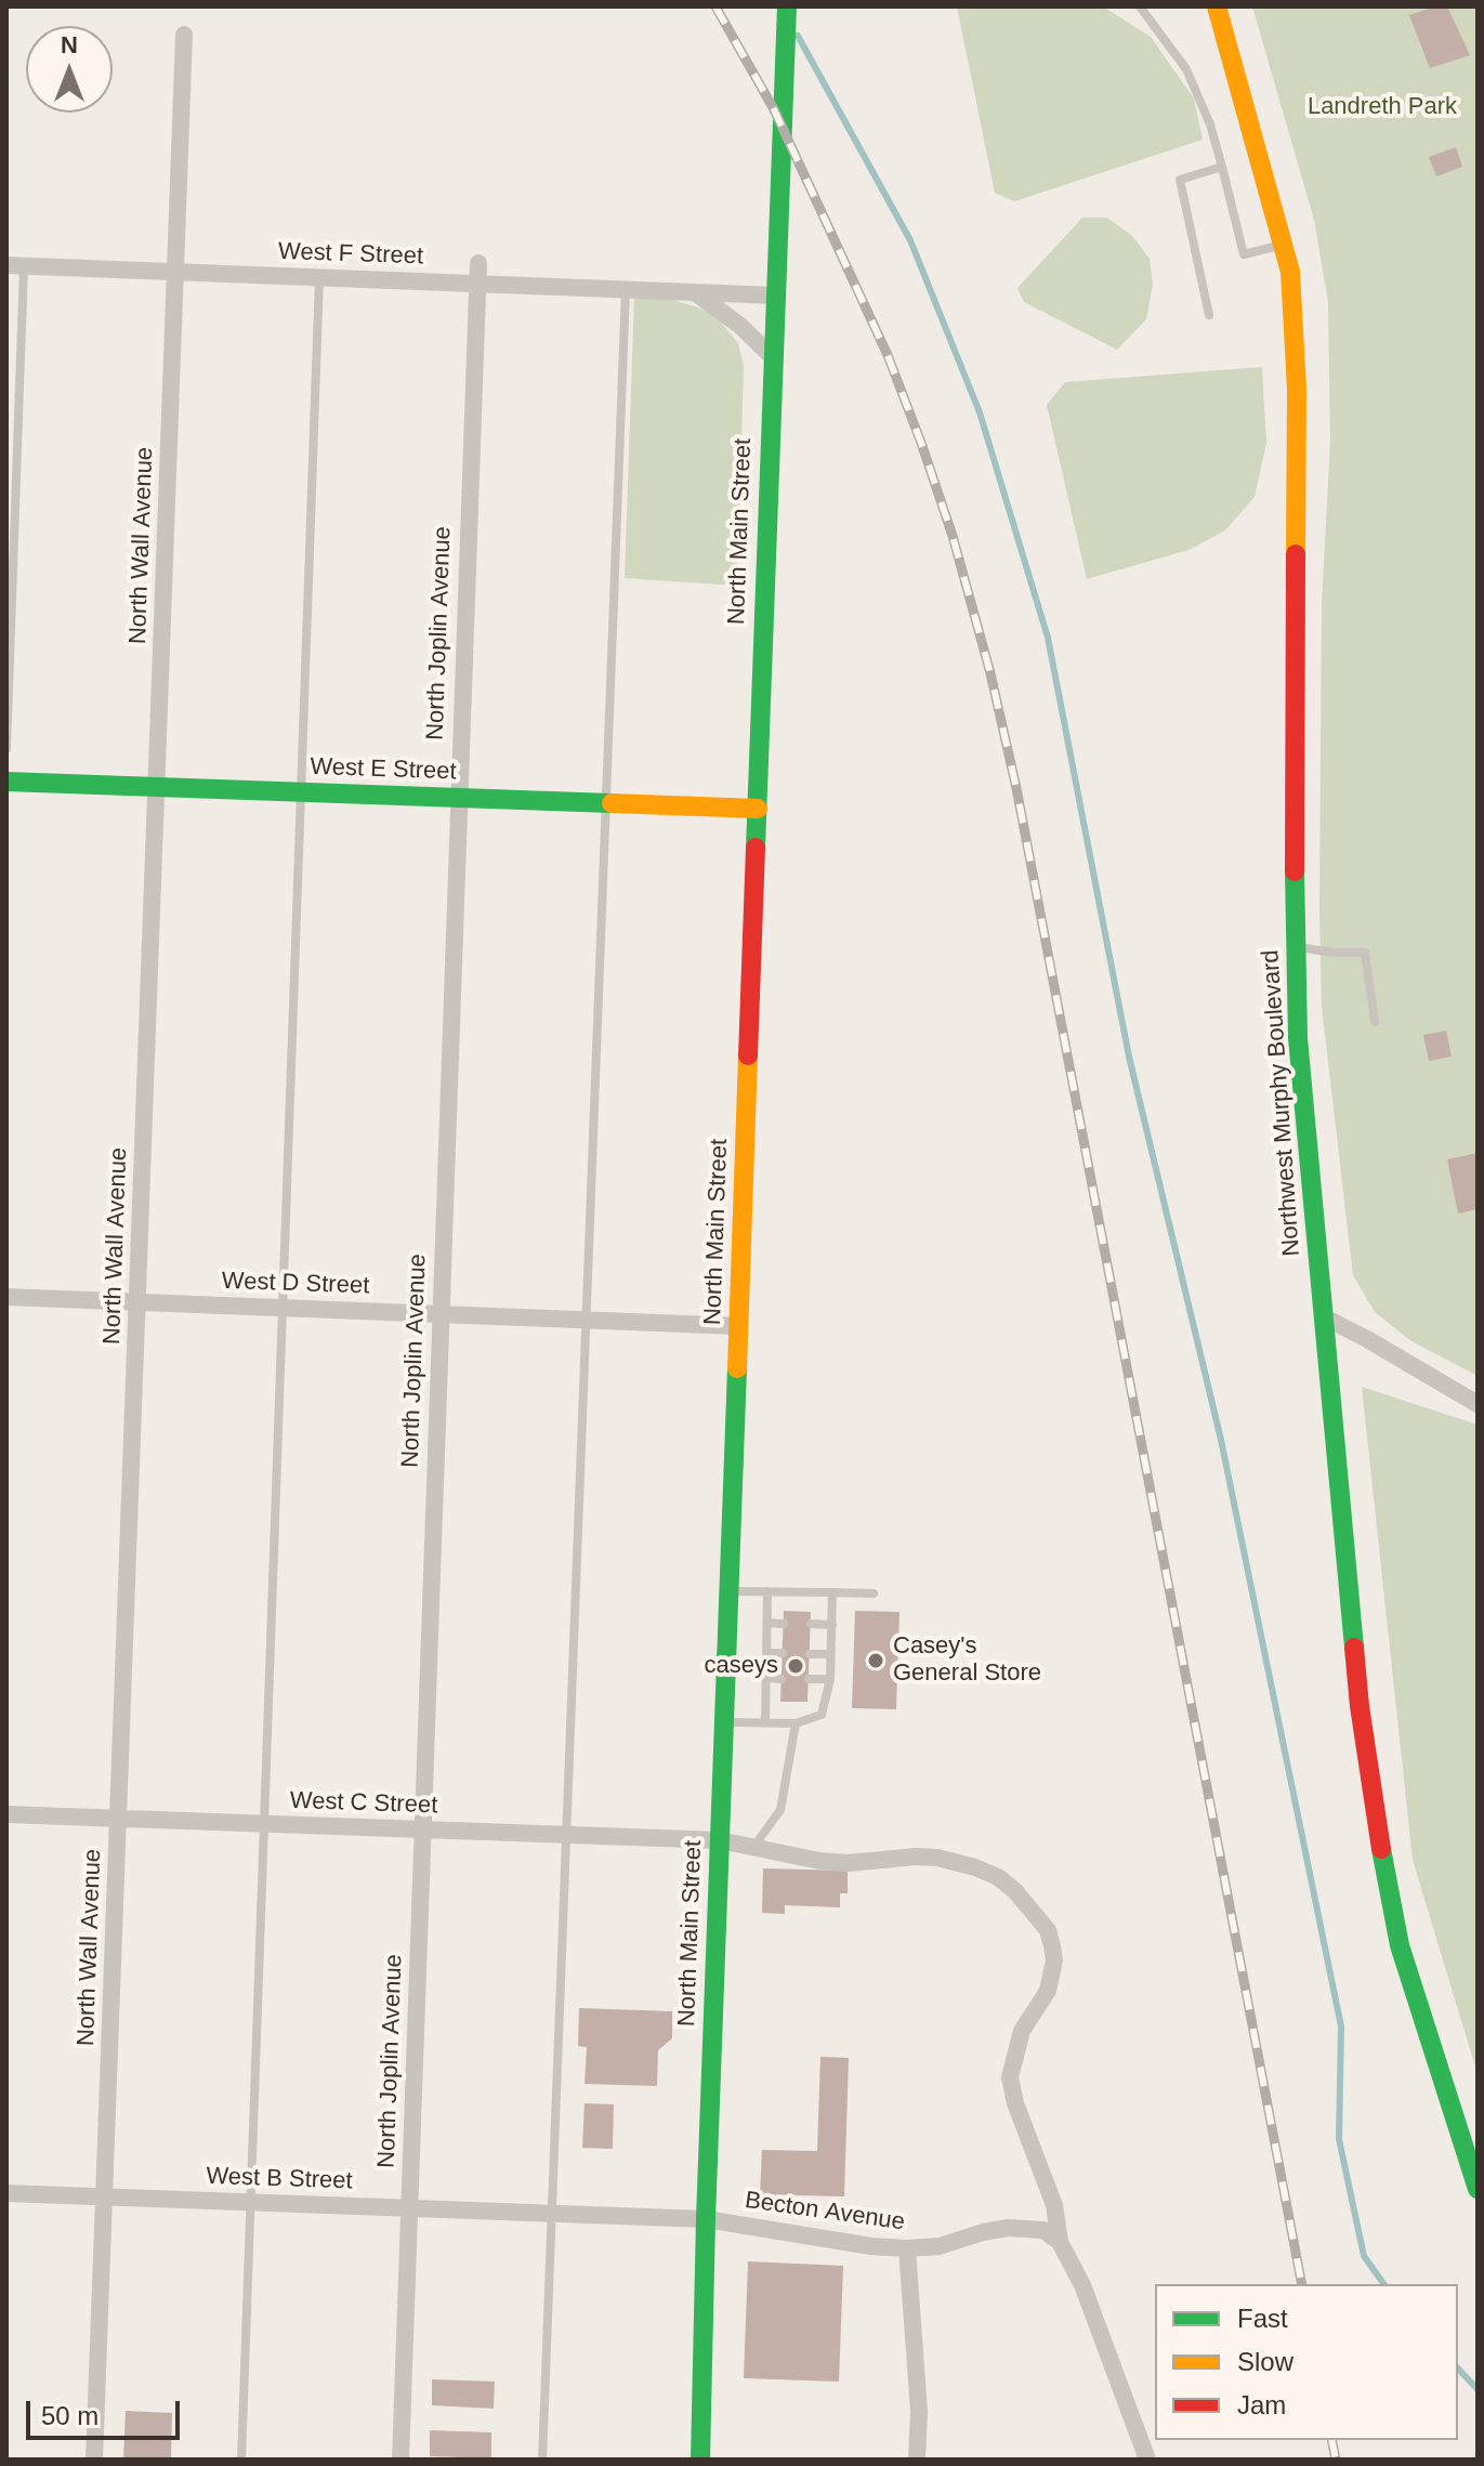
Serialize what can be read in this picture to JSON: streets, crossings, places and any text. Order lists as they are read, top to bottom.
{
  "streets": {
    "street": [
      "West F Street",
      "North Main Street",
      "North Wall Avenue",
      "North Joplin Avenue",
      "West E Street",
      "Northwest Murphy Boulevard",
      "West D Street",
      "West C Street",
      "West B Street",
      "Becton Avenue"
    ]
  },
  "crossings": [
    ["West F Street", "North Main Street"],
    ["West F Street", "North Wall Avenue"],
    ["West F Street", "North Joplin Avenue"],
    ["North Main Street", "West E Street"],
    ["North Main Street", "West D Street"],
    ["North Main Street", "West C Street"],
    ["North Main Street", "West B Street"],
    ["North Main Street", "Becton Avenue"],
    ["North Wall Avenue", "West E Street"],
    ["North Wall Avenue", "West D Street"],
    ["North Wall Avenue", "West C Street"],
    ["North Wall Avenue", "West B Street"],
    ["North Joplin Avenue", "West E Street"],
    ["North Joplin Avenue", "West D Street"],
    ["North Joplin Avenue", "West C Street"],
    ["North Joplin Avenue", "West B Street"],
    ["West C Street", "Becton Avenue"],
    ["West B Street", "Becton Avenue"]
  ],
  "parks": ["Landreth Park"],
  "places": ["Casey's General Store", "caseys"],
  "legend": ["Fast", "Slow", "Jam"],
  "scale_bar": "50 m",
  "north": "top"
}
